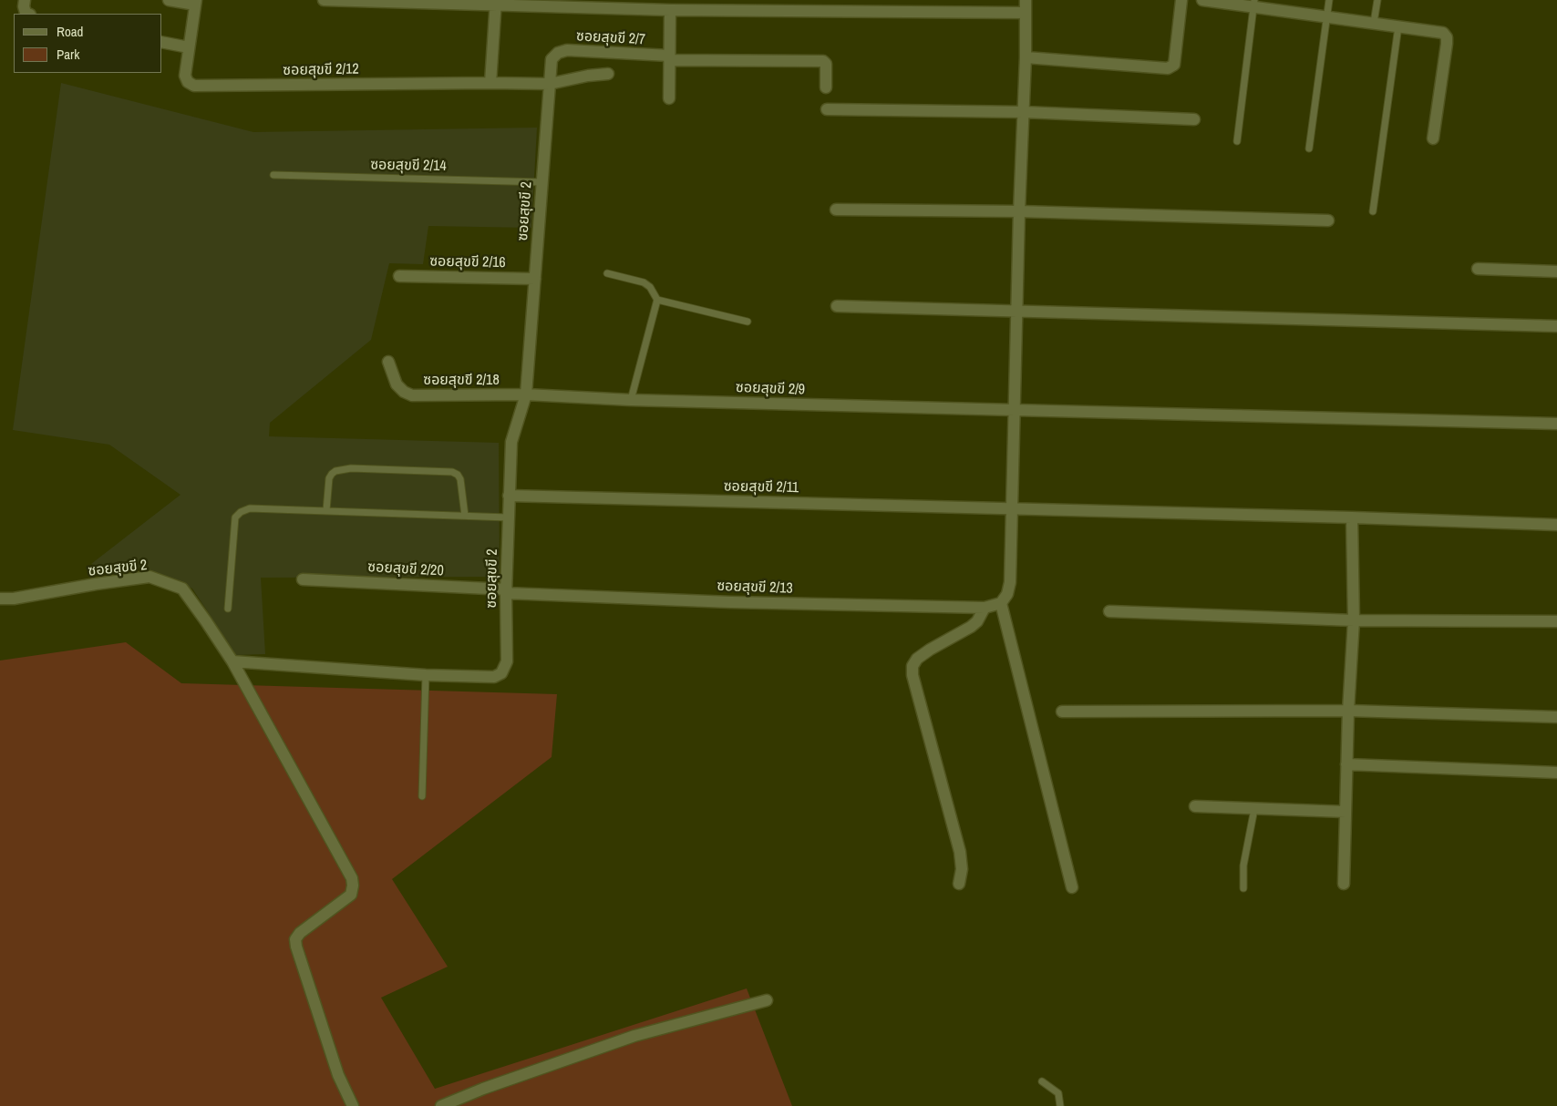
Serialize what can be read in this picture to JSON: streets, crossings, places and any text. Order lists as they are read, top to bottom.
{
  "streets": {
    "street": [
      "ซอยสุขขี 2/7",
      "ซอยสุขขี 2/12",
      "ซอยสุขขี 2",
      "ซอยสุขขี 2/16",
      "ซอยสุขขี 2/18",
      "ซอยสุขขี 2/9",
      "ซอยสุขขี 2/11",
      "ซอยสุขขี 2/20",
      "ซอยสุขขี 2/13"
    ],
    "lane": ["ซอยสุขขี 2/14"]
  },
  "crossings": [
    ["ซอยสุขขี 2/7", "ซอยสุขขี 2"],
    ["ซอยสุขขี 2/14", "ซอยสุขขี 2"],
    ["ซอยสุขขี 2", "ซอยสุขขี 2/16"],
    ["ซอยสุขขี 2", "ซอยสุขขี 2/18"],
    ["ซอยสุขขี 2", "ซอยสุขขี 2/9"],
    ["ซอยสุขขี 2", "ซอยสุขขี 2/11"],
    ["ซอยสุขขี 2", "ซอยสุขขี 2/20"],
    ["ซอยสุขขี 2", "ซอยสุขขี 2/13"],
    ["ซอยสุขขี 2/18", "ซอยสุขขี 2/9"],
    ["ซอยสุขขี 2/20", "ซอยสุขขี 2/13"]
  ],
  "legend": ["Road", "Park"]
}
